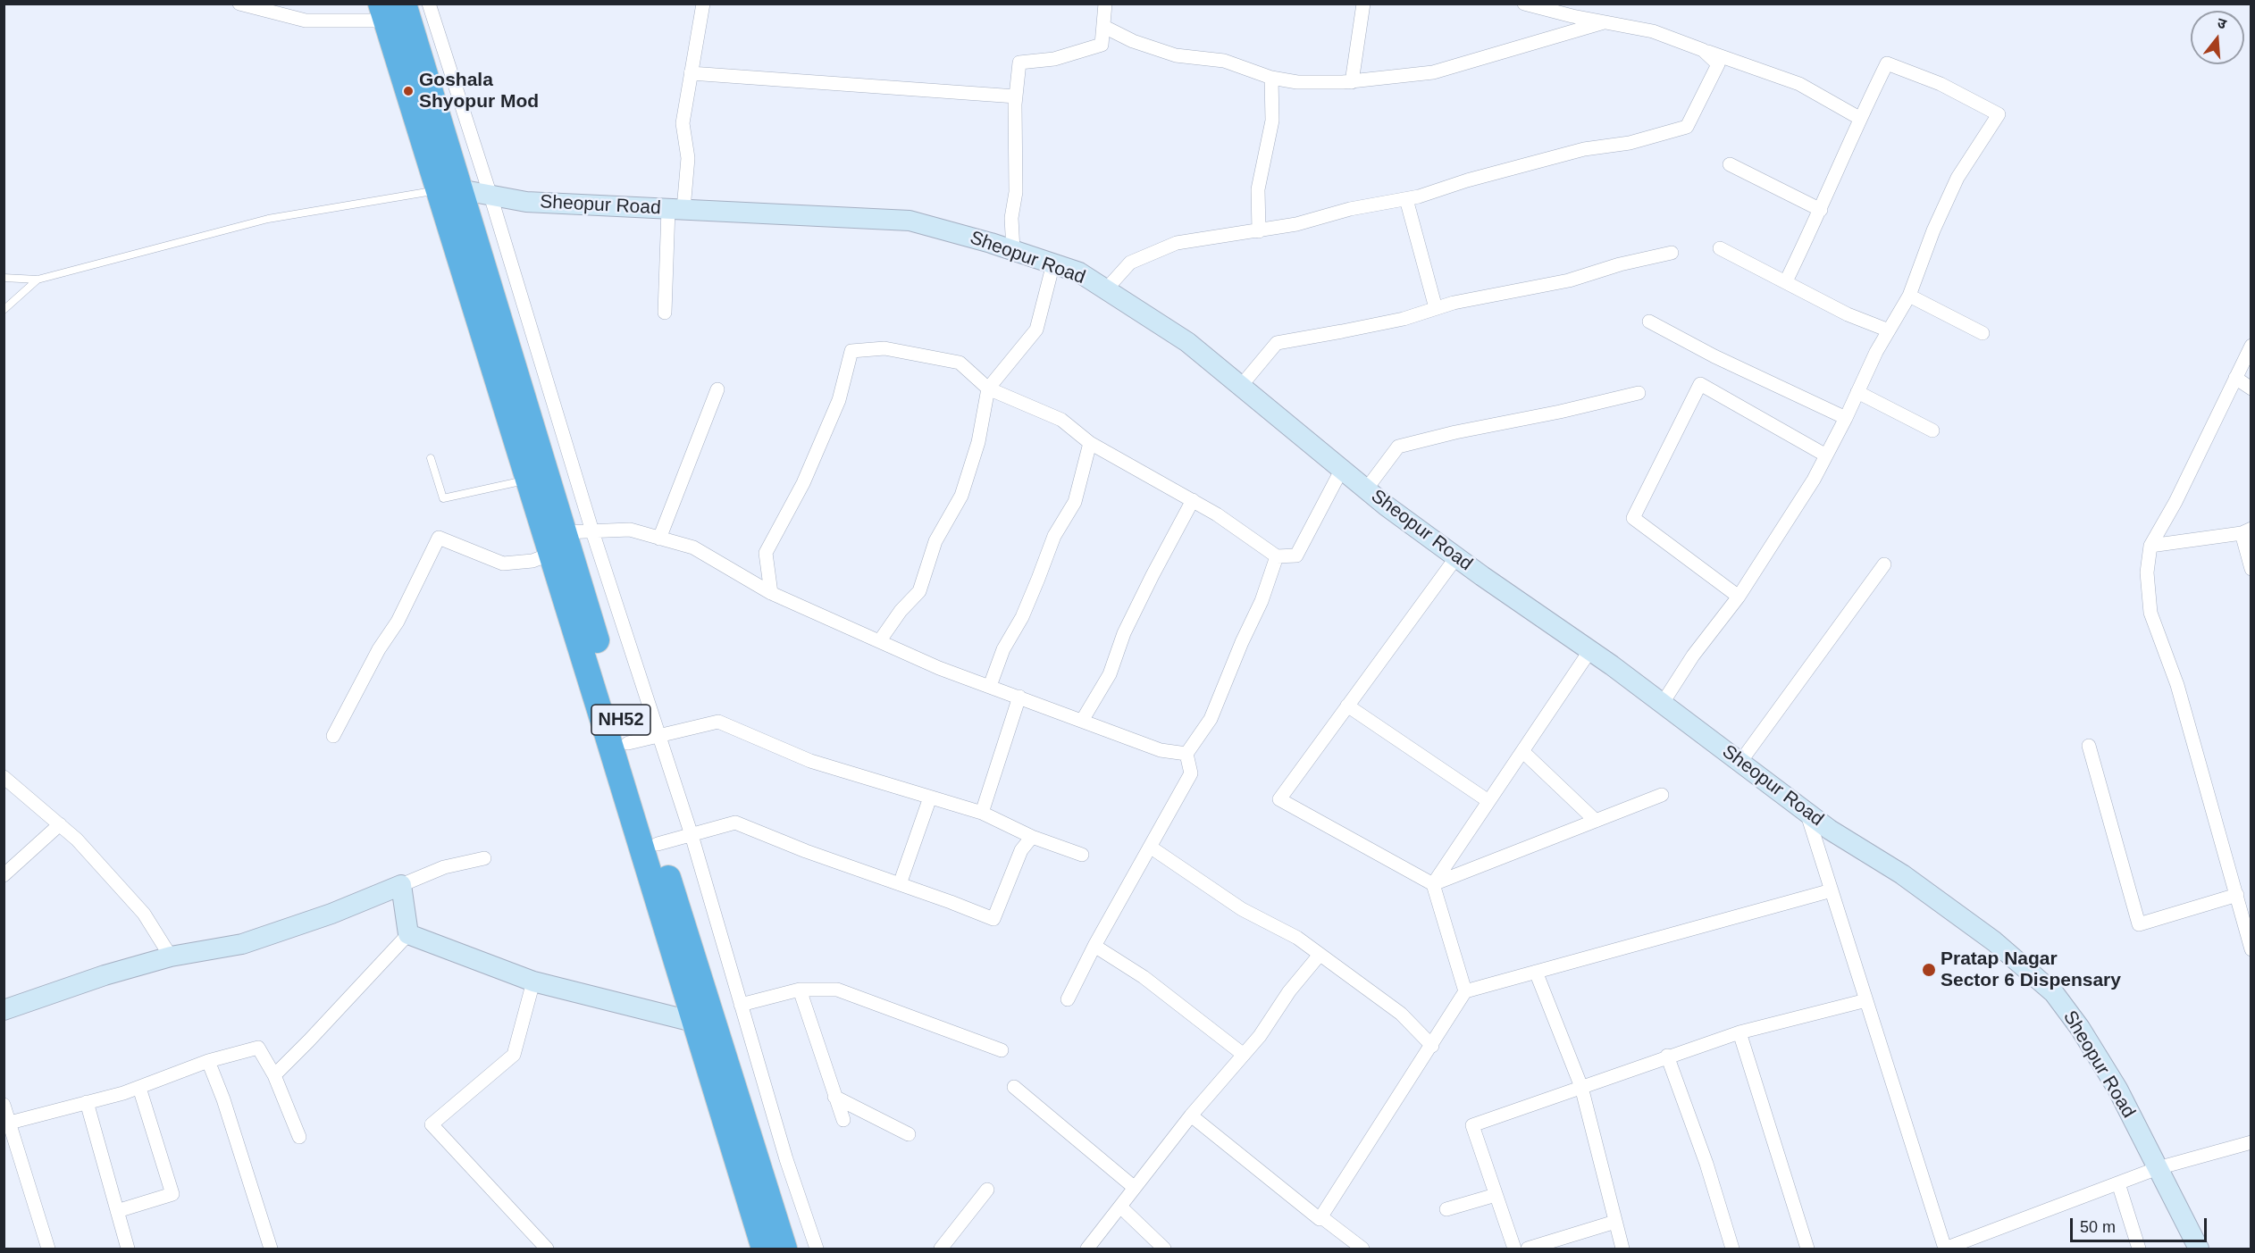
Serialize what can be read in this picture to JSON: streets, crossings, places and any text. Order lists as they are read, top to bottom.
{
  "streets": {
    "highway": ["NH52"],
    "street": ["Sheopur Road"]
  },
  "crossings": [
    ["Sheopur Road", "NH52"]
  ],
  "places": ["Goshala Shyopur Mod", "Pratap Nagar Sector 6 Dispensary"],
  "scale_bar": "50 m",
  "north": "top"
}
